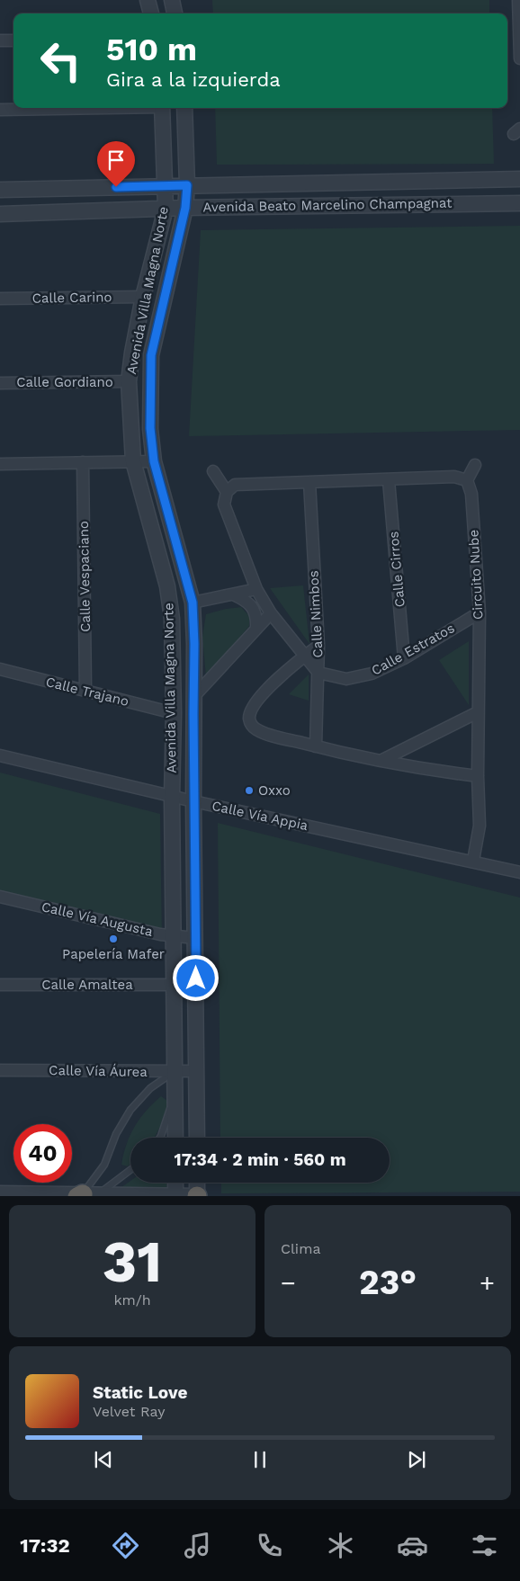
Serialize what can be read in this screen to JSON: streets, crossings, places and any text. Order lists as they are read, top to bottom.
{
  "streets": {
    "street": [
      "Avenida Beato Marcelino Champagnat",
      "Avenida Villa Magna Norte",
      "Calle Carino",
      "Calle Gordiano",
      "Calle Cirros",
      "Circuito Nube",
      "Calle Vespaciano",
      "Calle Nimbos",
      "Calle Estratos",
      "Calle Trajano",
      "Calle Vía Appia",
      "Calle Vía Augusta",
      "Calle Amaltea",
      "Calle Vía Áurea"
    ]
  },
  "crossings": [
    ["Avenida Beato Marcelino Champagnat", "Avenida Villa Magna Norte"],
    ["Avenida Villa Magna Norte", "Calle Carino"],
    ["Avenida Villa Magna Norte", "Calle Gordiano"],
    ["Avenida Villa Magna Norte", "Calle Trajano"],
    ["Avenida Villa Magna Norte", "Calle Vía Appia"],
    ["Avenida Villa Magna Norte", "Calle Vía Augusta"],
    ["Avenida Villa Magna Norte", "Calle Amaltea"],
    ["Avenida Villa Magna Norte", "Calle Vía Áurea"],
    ["Calle Cirros", "Calle Estratos"],
    ["Circuito Nube", "Calle Estratos"],
    ["Circuito Nube", "Calle Vía Appia"],
    ["Calle Vespaciano", "Calle Trajano"],
    ["Calle Nimbos", "Calle Estratos"]
  ],
  "places": ["Oxxo", "Papelería Mafer"],
  "page": {
    "turn": ["510 m", "Gira a la izquierda"],
    "limit": "40",
    "trip": "17:34 · 2 min · 560 m",
    "tile": [
      ["31", "km/h"],
      "Clima"
    ],
    "heat": ["−", "23°", "+"],
    "song": ["Static Love", "Velvet Ray"],
    "tabs": "17:32"
  }
}
